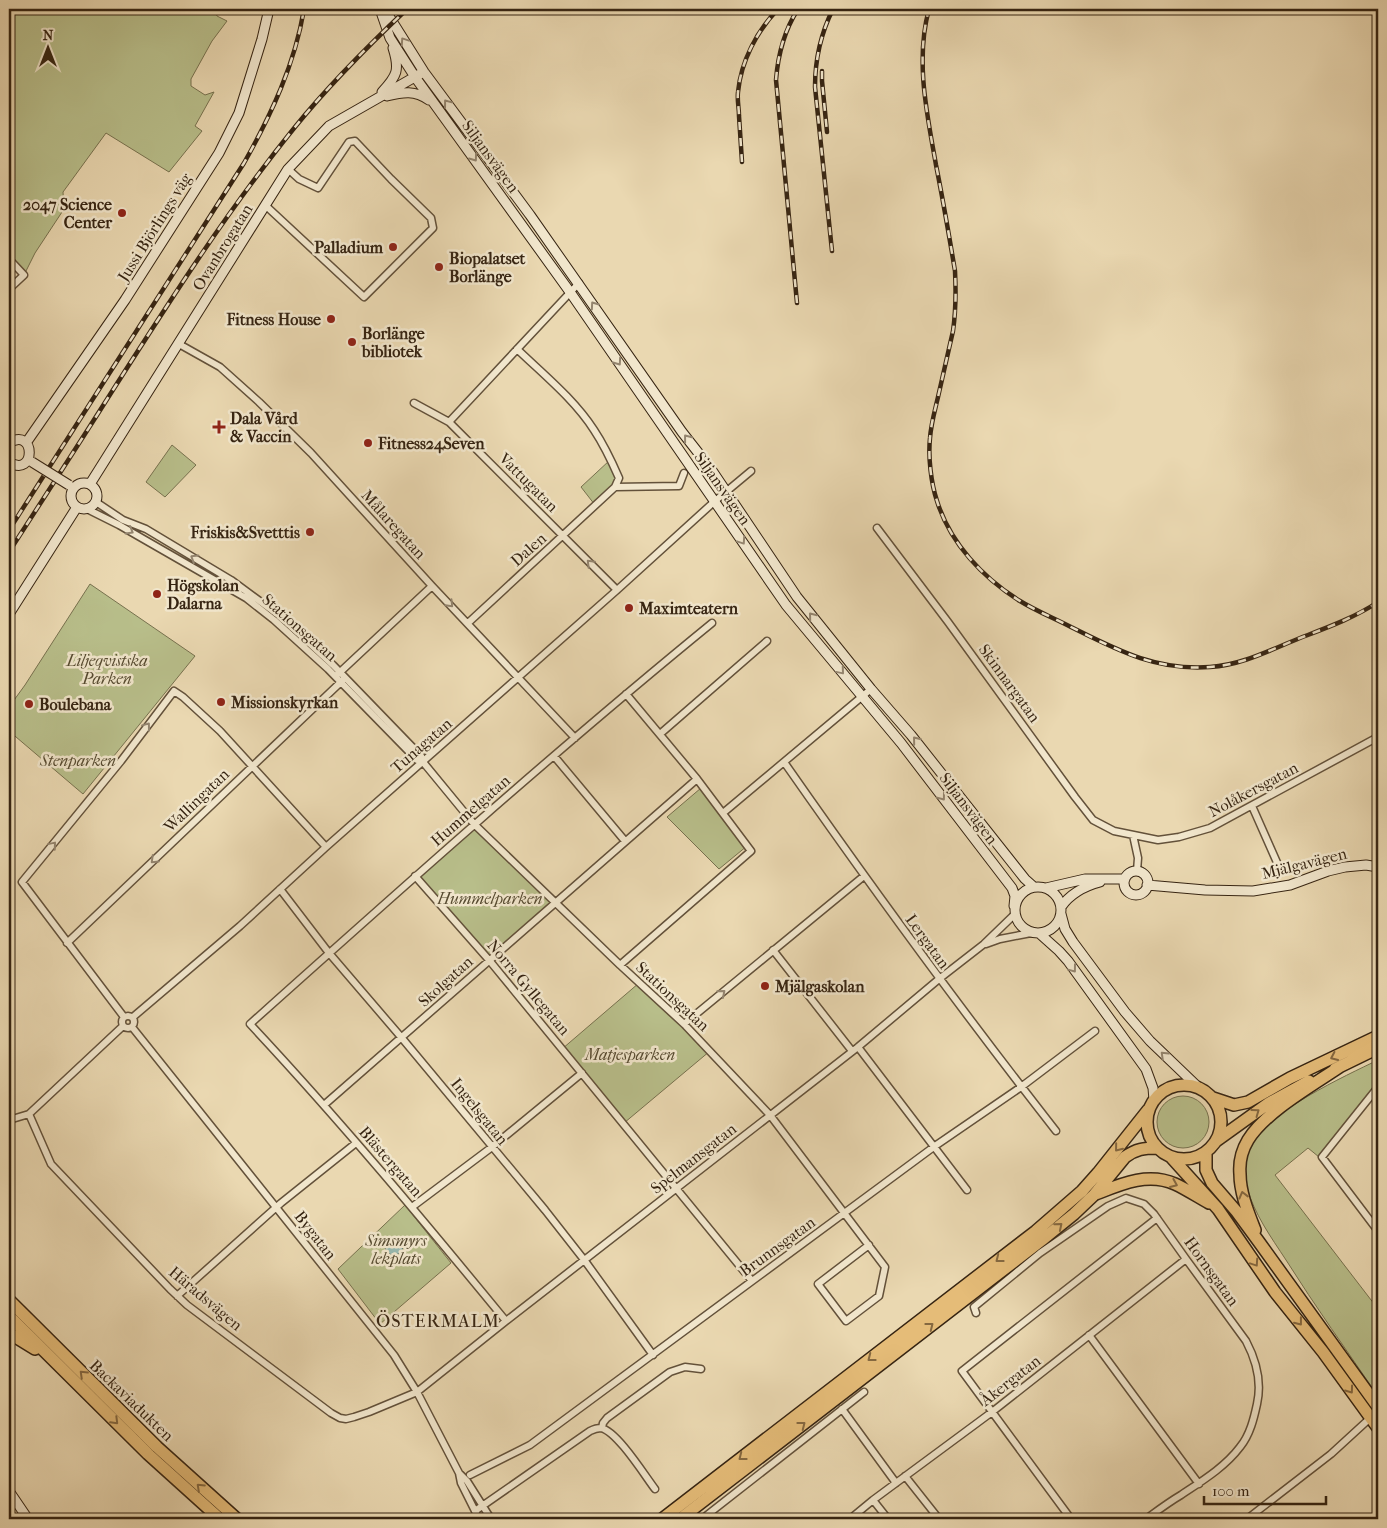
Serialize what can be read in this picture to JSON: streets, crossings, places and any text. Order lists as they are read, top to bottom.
{
  "streets": {
    "highway": ["Backaviadukten"],
    "street": [
      "Siljansvägen",
      "Jussi Björlings väg",
      "Ovanbrogatan",
      "Vattugatan",
      "Målaregatan",
      "Dalen",
      "Stationsgatan",
      "Skinnargatan",
      "Tunagatan",
      "Nolåkersgatan",
      "Wallingatan",
      "Hummelgatan",
      "Mjälgavägen",
      "Lergatan",
      "Skolgatan",
      "Norra Gyllegatan",
      "Ingelsgatan",
      "Spelmansgatan",
      "Blästergatan",
      "Bygatan",
      "Brunnsgatan",
      "Hornsgatan",
      "Häradsvägen",
      "Åkergatan"
    ]
  },
  "crossings": [
    ["Siljansvägen", "Ovanbrogatan"],
    ["Siljansvägen", "Tunagatan"],
    ["Siljansvägen", "Spelmansgatan"],
    ["Ovanbrogatan", "Målaregatan"],
    ["Ovanbrogatan", "Stationsgatan"],
    ["Vattugatan", "Dalen"],
    ["Vattugatan", "Tunagatan"],
    ["Målaregatan", "Dalen"],
    ["Målaregatan", "Tunagatan"],
    ["Målaregatan", "Hummelgatan"],
    ["Stationsgatan", "Tunagatan"],
    ["Stationsgatan", "Wallingatan"],
    ["Stationsgatan", "Hummelgatan"],
    ["Stationsgatan", "Skolgatan"],
    ["Stationsgatan", "Spelmansgatan"],
    ["Stationsgatan", "Brunnsgatan"],
    ["Skinnargatan", "Nolåkersgatan"],
    ["Tunagatan", "Ingelsgatan"],
    ["Tunagatan", "Bygatan"],
    ["Hummelgatan", "Norra Gyllegatan"],
    ["Hummelgatan", "Ingelsgatan"],
    ["Hummelgatan", "Blästergatan"],
    ["Lergatan", "Spelmansgatan"],
    ["Lergatan", "Brunnsgatan"],
    ["Skolgatan", "Norra Gyllegatan"],
    ["Skolgatan", "Ingelsgatan"],
    ["Skolgatan", "Blästergatan"],
    ["Norra Gyllegatan", "Spelmansgatan"],
    ["Norra Gyllegatan", "Brunnsgatan"],
    ["Ingelsgatan", "Spelmansgatan"],
    ["Ingelsgatan", "Brunnsgatan"],
    ["Spelmansgatan", "Blästergatan"],
    ["Spelmansgatan", "Bygatan"],
    ["Spelmansgatan", "Häradsvägen"],
    ["Bygatan", "Häradsvägen"],
    ["Hornsgatan", "Åkergatan"]
  ],
  "one_way": ["Wallingatan"],
  "districts": ["ÖSTERMALM"],
  "parks": [
    "Liljeqvistska Parken",
    "Stenparken",
    "Hummelparken",
    "Matjesparken",
    "Simsmyrs lekplats"
  ],
  "places": {
    "other": [
      "2047 Science Center",
      "Palladium",
      "Biopalatset Borlänge",
      "Fitness House",
      "Borlänge bibliotek",
      "Fitness24Seven",
      "Friskis&Svetttis",
      "Högskolan Dalarna",
      "Maximteatern",
      "Missionskyrkan",
      "Boulebana",
      "Mjälgaskolan"
    ],
    "health": ["Dala Vård & Vaccin"]
  },
  "scale_bar": "100 m",
  "north": "top"
}
